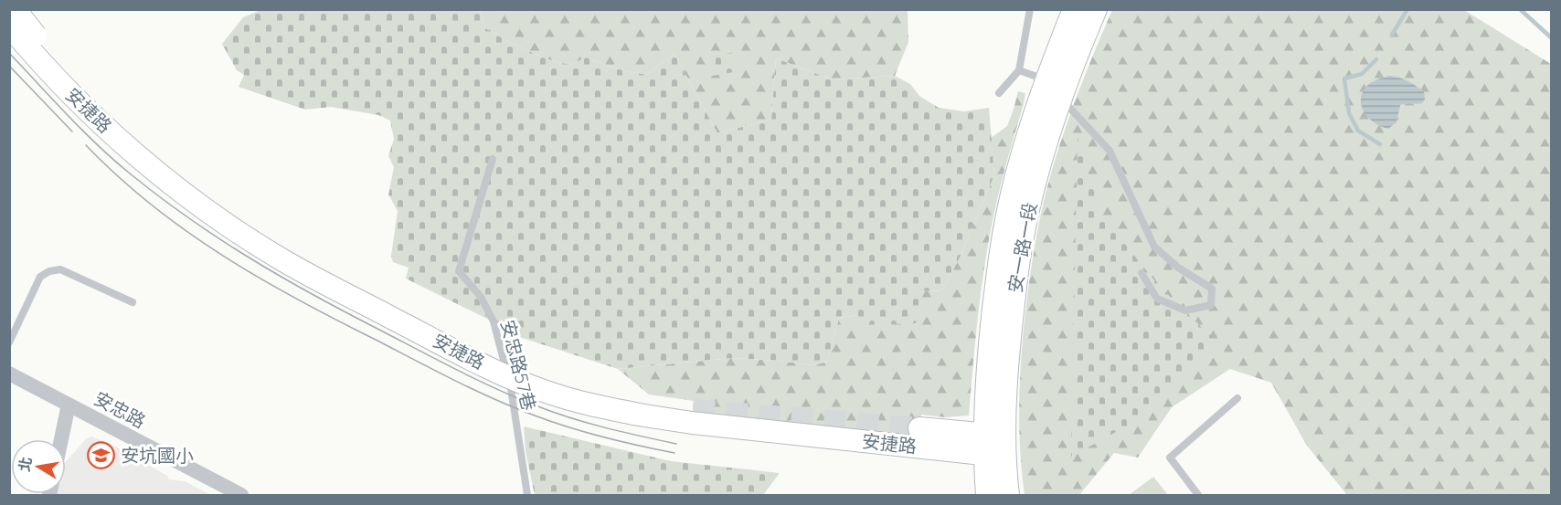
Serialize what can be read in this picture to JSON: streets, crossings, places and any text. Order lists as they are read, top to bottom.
{
  "streets": {
    "street": ["安捷路", "安一路一段", "安忠路"],
    "lane": ["安忠路57巷"]
  },
  "crossings": [
    ["安捷路", "安一路一段"]
  ],
  "places": {
    "school or university": ["安坑國小"]
  },
  "north": "left"
}
